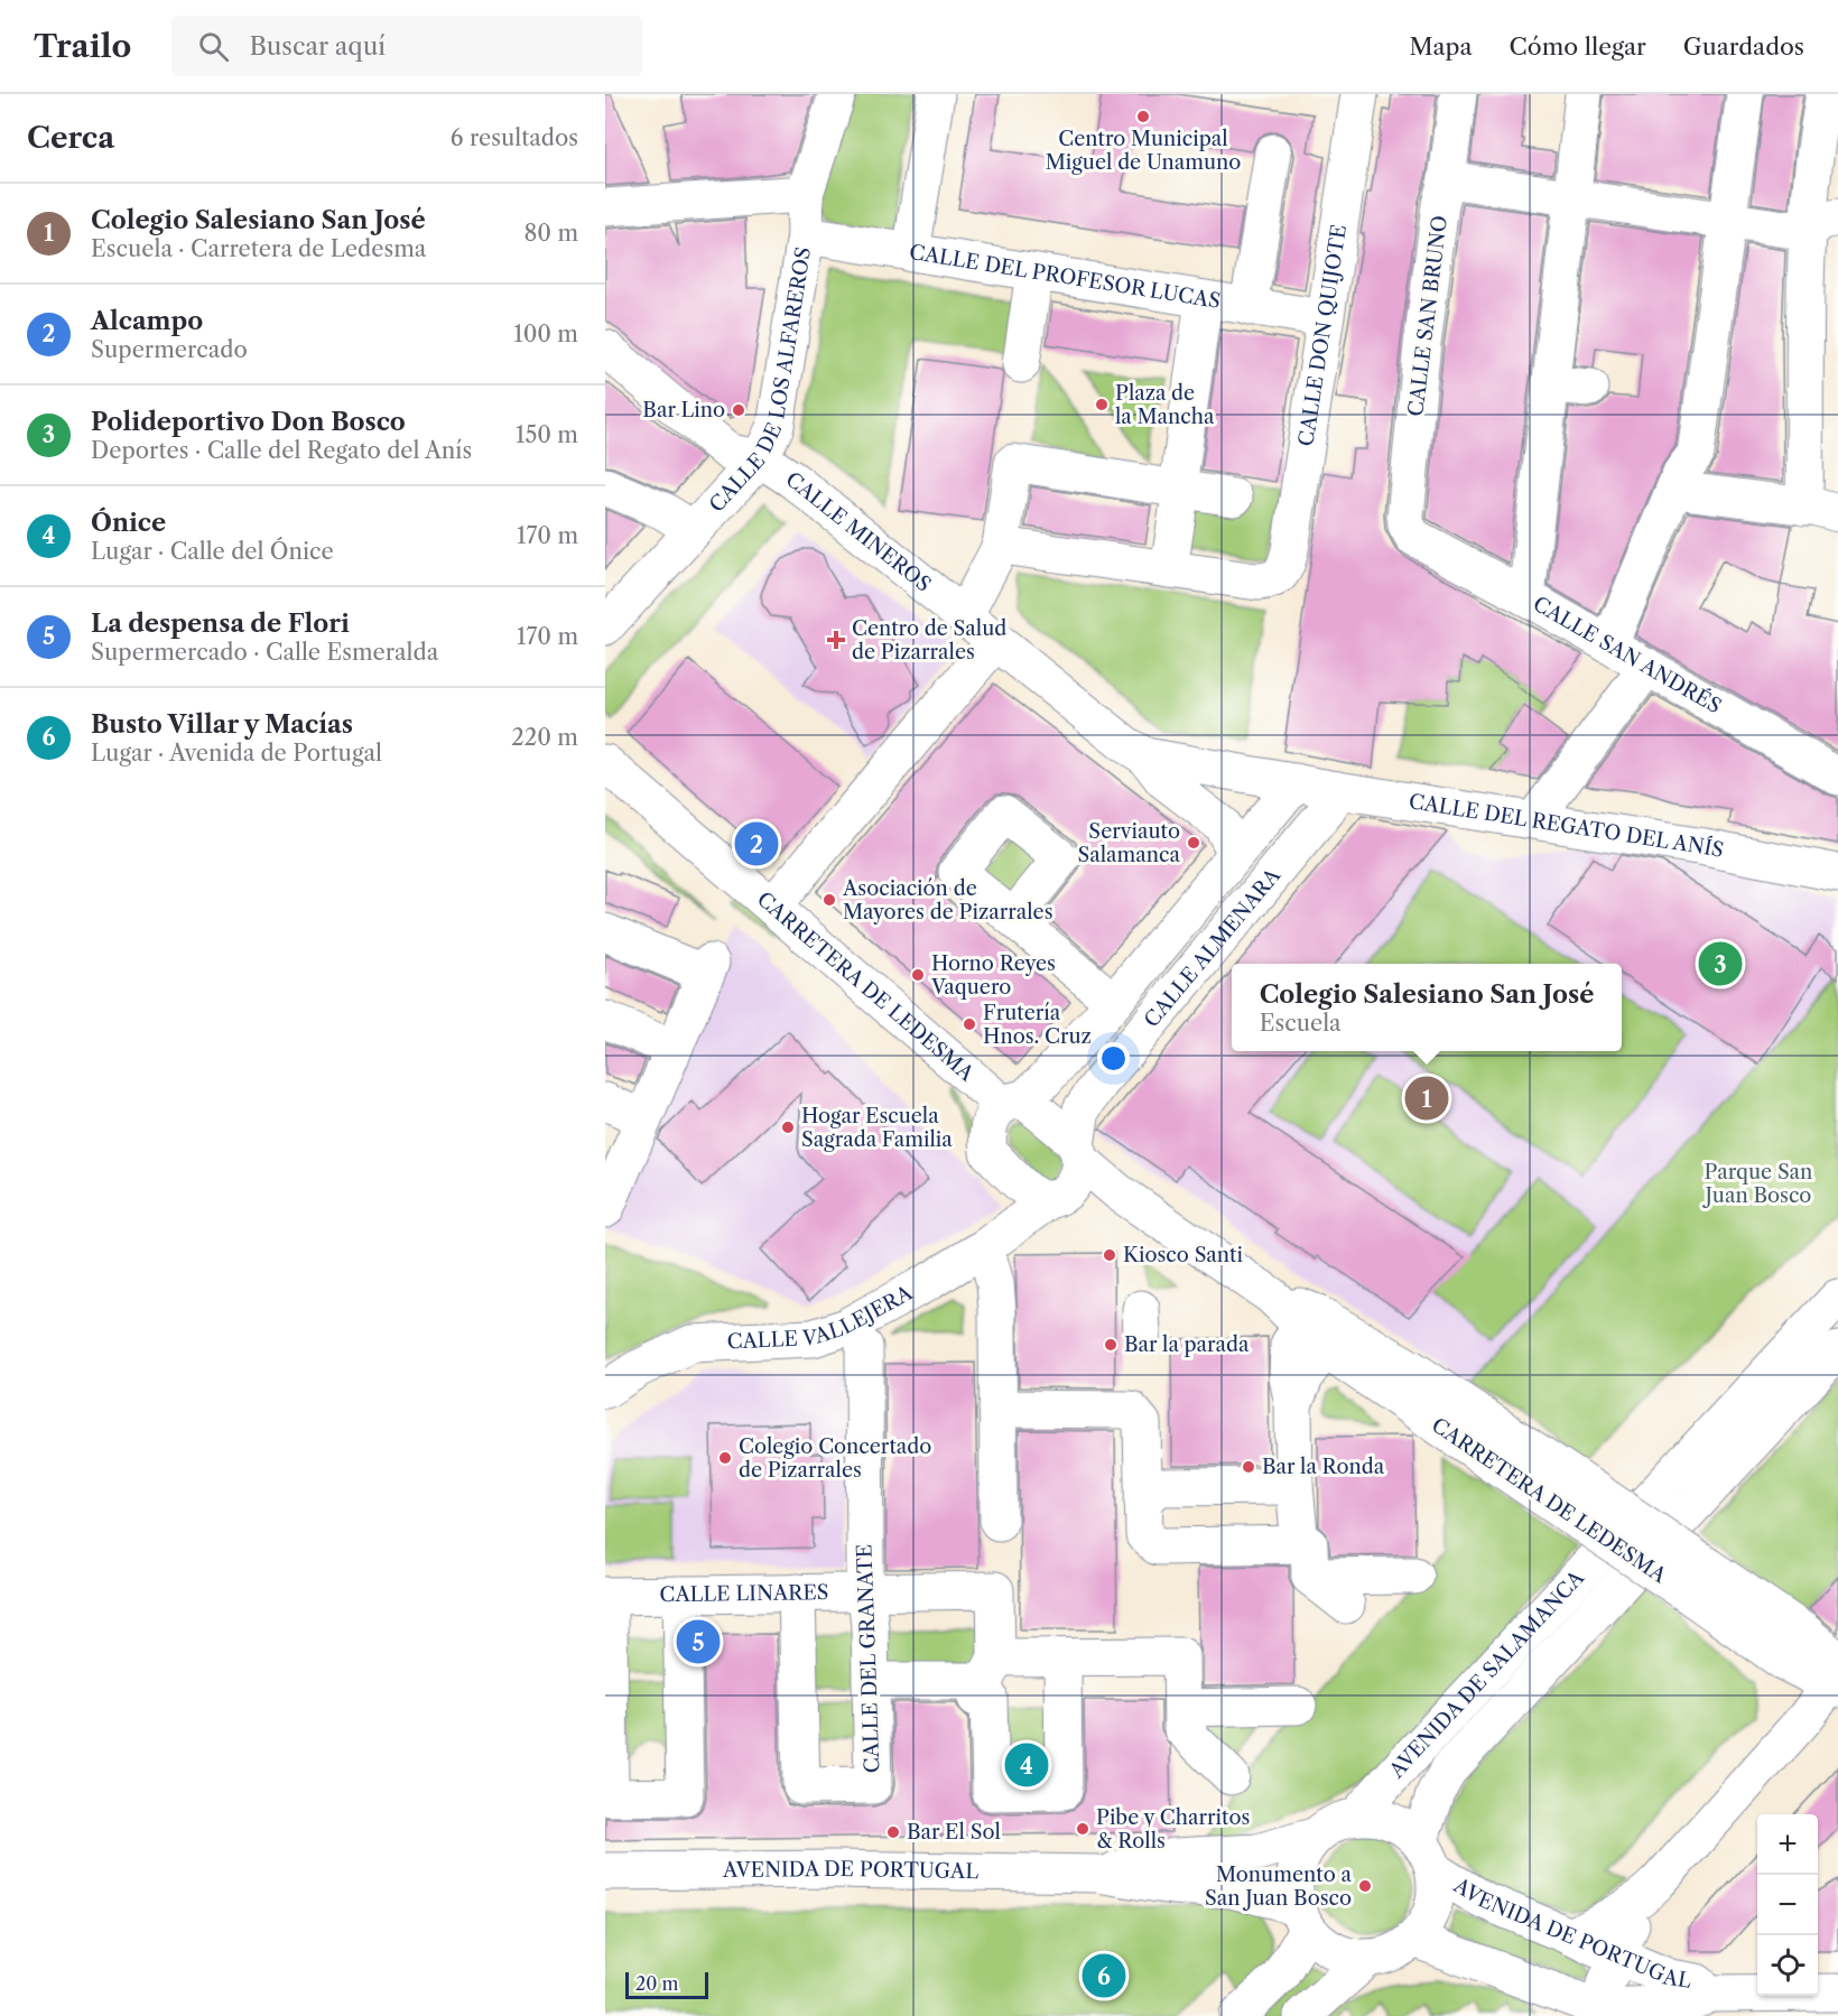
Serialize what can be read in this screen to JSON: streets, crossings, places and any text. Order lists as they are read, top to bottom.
{
  "streets": {
    "main road": [
      "CALLE DEL PROFESOR LUCAS",
      "CALLE SAN BRUNO",
      "CALLE DON QUIJOTE",
      "CALLE DE LOS ALFAREROS",
      "CALLE MINEROS",
      "CALLE SAN ANDRÉS",
      "CALLE DEL REGATO DEL ANÍS",
      "CALLE ALMENARA",
      "CARRETERA DE LEDESMA",
      "CALLE VALLEJERA",
      "CALLE LINARES",
      "CALLE DEL GRANATE",
      "AVENIDA DE SALAMANCA",
      "AVENIDA DE PORTUGAL"
    ]
  },
  "crossings": [
    ["CALLE DEL PROFESOR LUCAS", "CALLE DON QUIJOTE"],
    ["CALLE DEL PROFESOR LUCAS", "CALLE DE LOS ALFAREROS"],
    ["CALLE SAN BRUNO", "CALLE SAN ANDRÉS"],
    ["CALLE DE LOS ALFAREROS", "CALLE MINEROS"],
    ["CALLE MINEROS", "CALLE DEL REGATO DEL ANÍS"],
    ["CALLE MINEROS", "CALLE ALMENARA"],
    ["CALLE DEL REGATO DEL ANÍS", "CALLE ALMENARA"],
    ["CALLE ALMENARA", "CARRETERA DE LEDESMA"],
    ["CALLE ALMENARA", "CALLE VALLEJERA"],
    ["CARRETERA DE LEDESMA", "CALLE VALLEJERA"],
    ["CALLE LINARES", "CALLE DEL GRANATE"],
    ["AVENIDA DE SALAMANCA", "AVENIDA DE PORTUGAL"]
  ],
  "parks": ["Parque San Juan Bosco"],
  "places": {
    "other": [
      "Centro Municipal Miguel de Unamuno",
      "Plaza de la Mancha",
      "Bar Lino",
      "Serviauto Salamanca",
      "Asociación de Mayores de Pizarrales",
      "Horno Reyes Vaquero",
      "Frutería Hnos. Cruz",
      "Hogar Escuela Sagrada Familia",
      "Kiosco Santi",
      "Bar la parada",
      "Colegio Concertado de Pizarrales",
      "Bar la Ronda",
      "Pibe y Charritos & Rolls",
      "Bar El Sol",
      "Monumento a San Juan Bosco"
    ],
    "health": ["Centro de Salud de Pizarrales"]
  },
  "scale_bar": "20 m",
  "page": {
    "header": "Trailo",
    "search": "Buscar aquí",
    "nav": ["Mapa", "Cómo llegar", "Guardados"],
    "heading": ["Cerca", "6 resultados"],
    "list": [
      {
        "mark": "1",
        "name": "Colegio Salesiano San José",
        "note": "Escuela · Carretera de Ledesma",
        "value": "80 m"
      },
      {
        "mark": "2",
        "name": "Alcampo",
        "note": "Supermercado",
        "value": "100 m"
      },
      {
        "mark": "3",
        "name": "Polideportivo Don Bosco",
        "note": "Deportes · Calle del Regato del Anís",
        "value": "150 m"
      },
      {
        "mark": "4",
        "name": "Ónice",
        "note": "Lugar · Calle del Ónice",
        "value": "170 m"
      },
      {
        "mark": "5",
        "name": "La despensa de Flori",
        "note": "Supermercado · Calle Esmeralda",
        "value": "170 m"
      },
      {
        "mark": "6",
        "name": "Busto Villar y Macías",
        "note": "Lugar · Avenida de Portugal",
        "value": "220 m"
      }
    ],
    "pins": [
      "2",
      "3",
      "1",
      "5",
      "4",
      "6"
    ],
    "popup": ["Colegio Salesiano San José", "Escuela"],
    "map_buttons": ["+", "−"],
    "scale": "20 m"
  }
}
